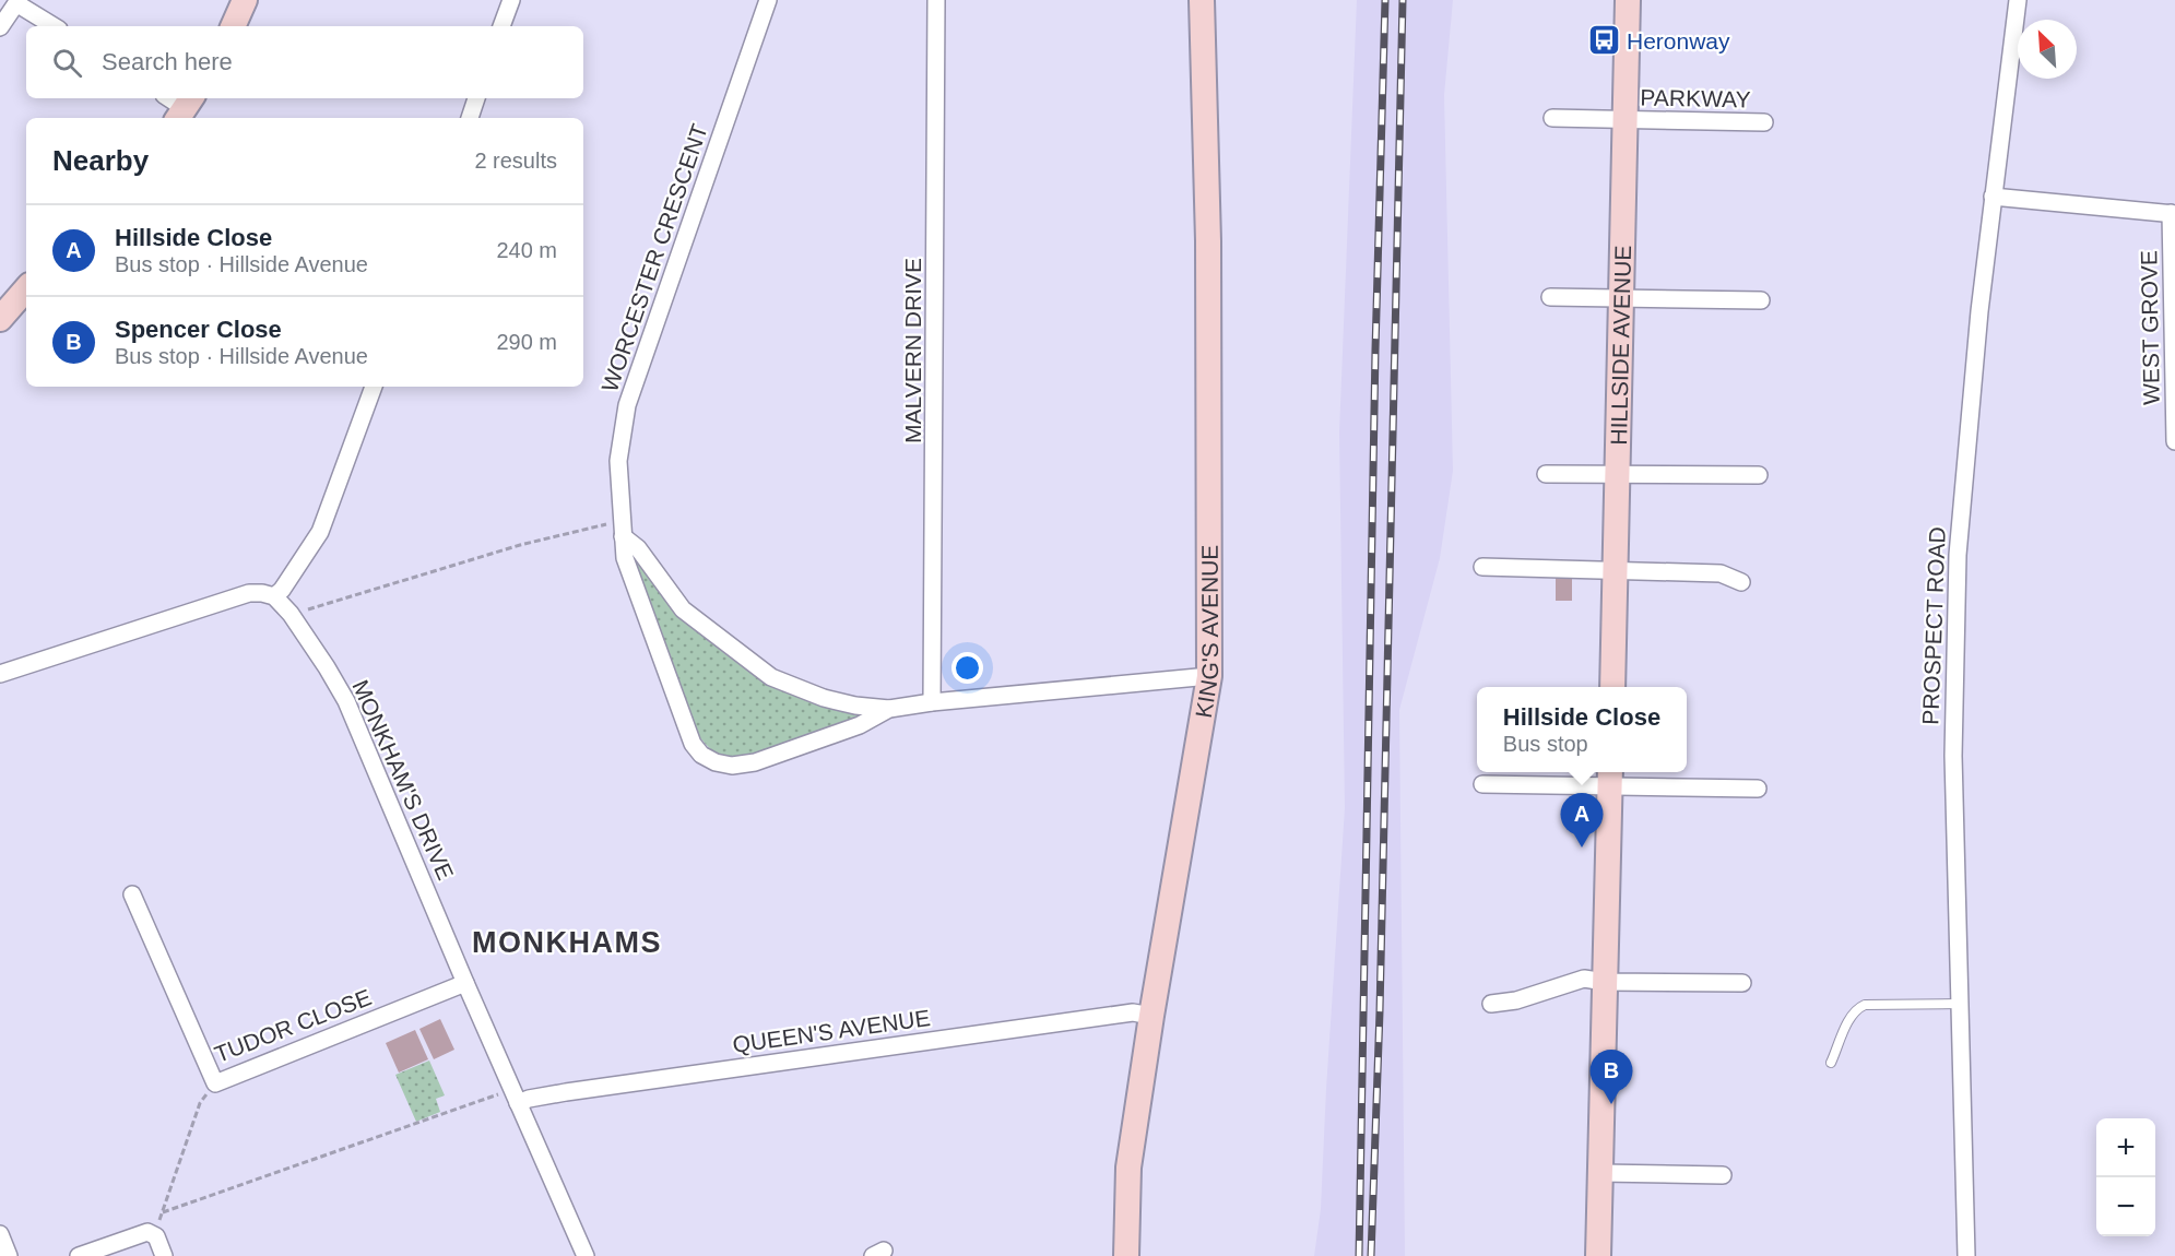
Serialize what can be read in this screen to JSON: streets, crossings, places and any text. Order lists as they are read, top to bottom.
{
  "streets": {
    "street": [
      "PARKWAY",
      "WORCESTER CRESCENT",
      "WEST GROVE",
      "HILLSIDE AVENUE",
      "MALVERN DRIVE",
      "PROSPECT ROAD",
      "KING'S AVENUE",
      "MONKHAM'S DRIVE",
      "TUDOR CLOSE",
      "QUEEN'S AVENUE"
    ]
  },
  "crossings": [
    ["PARKWAY", "HILLSIDE AVENUE"],
    ["WORCESTER CRESCENT", "MALVERN DRIVE"],
    ["WORCESTER CRESCENT", "KING'S AVENUE"],
    ["KING'S AVENUE", "QUEEN'S AVENUE"],
    ["MONKHAM'S DRIVE", "TUDOR CLOSE"],
    ["MONKHAM'S DRIVE", "QUEEN'S AVENUE"]
  ],
  "districts": ["MONKHAMS"],
  "places": {
    "bus stop": ["Heronway"]
  },
  "north": "top left",
  "page": {
    "search": "Search here",
    "heading": ["Nearby", "2 results"],
    "list": [
      {
        "mark": "A",
        "name": "Hillside Close",
        "note": "Bus stop · Hillside Avenue",
        "value": "240 m"
      },
      {
        "mark": "B",
        "name": "Spencer Close",
        "note": "Bus stop · Hillside Avenue",
        "value": "290 m"
      }
    ],
    "popup": ["Hillside Close", "Bus stop"],
    "pins": ["A", "B"],
    "map_buttons": ["+", "−"]
  }
}
